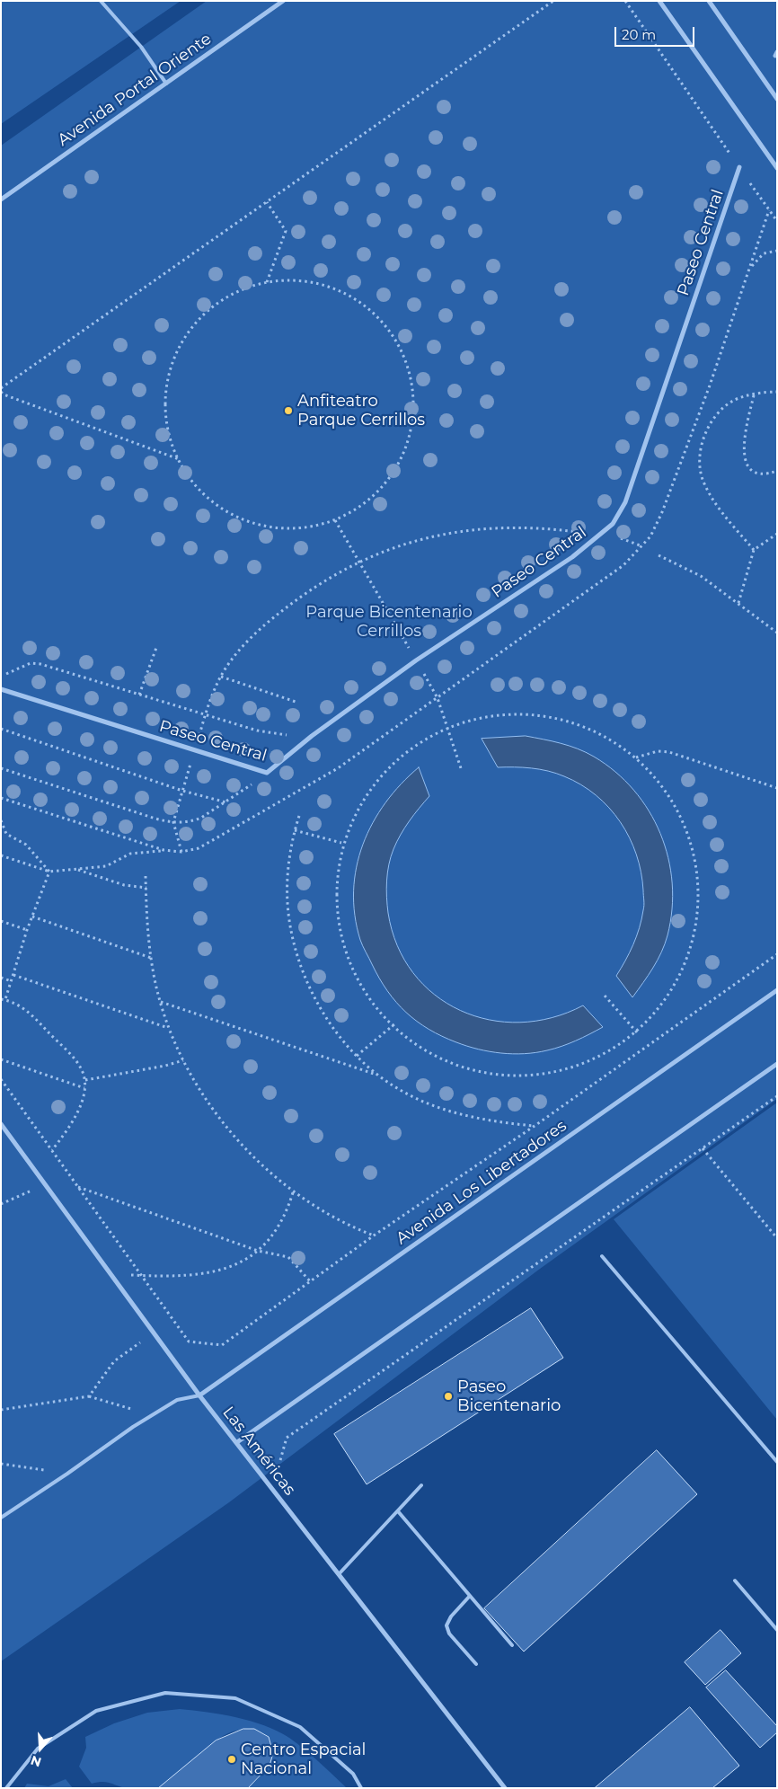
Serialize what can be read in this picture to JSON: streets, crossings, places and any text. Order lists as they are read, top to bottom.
{
  "streets": {
    "street": [
      "Avenida Portal Oriente",
      "Paseo Central",
      "Avenida Los Libertadores",
      "Las Américas"
    ]
  },
  "crossings": [
    ["Avenida Los Libertadores", "Las Américas"]
  ],
  "parks": ["Parque Bicentenario Cerrillos"],
  "places": ["Anfiteatro Parque Cerrillos", "Paseo Bicentenario", "Centro Espacial Nacional"],
  "scale_bar": "20 m",
  "north": "bottom"
}
